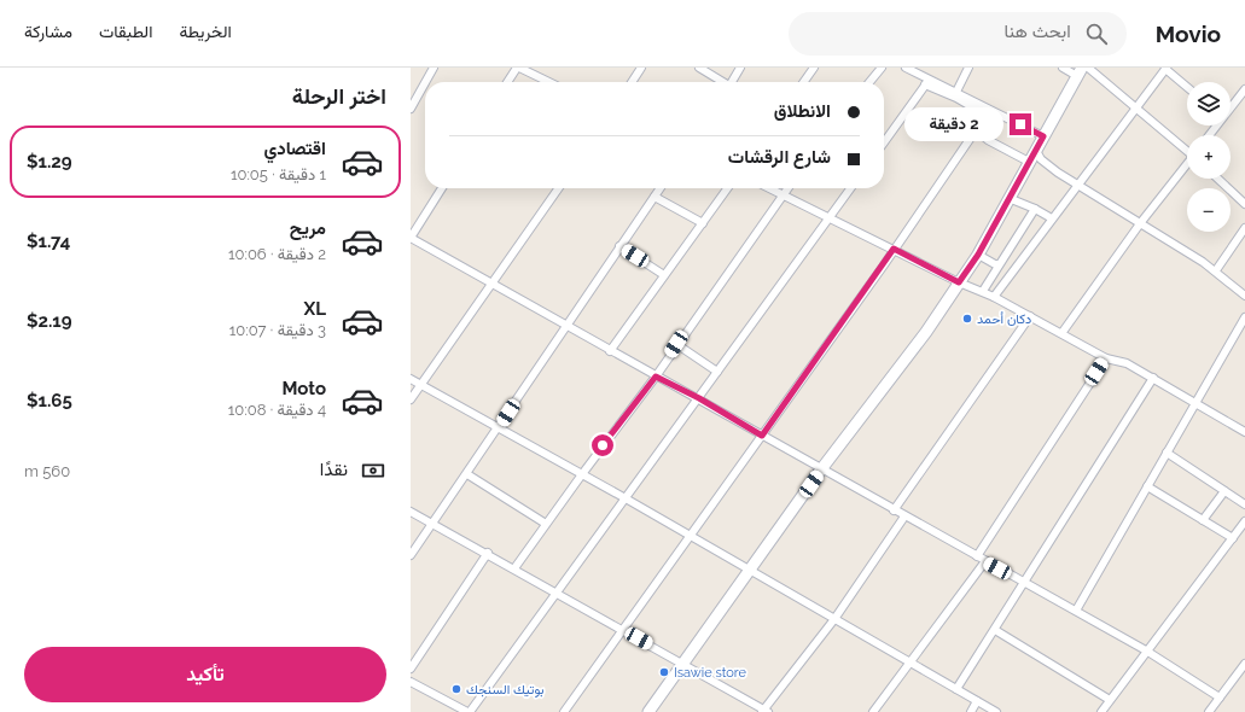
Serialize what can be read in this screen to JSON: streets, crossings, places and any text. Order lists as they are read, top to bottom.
{
  "places": ["دكان أحمد", "Isawie store", "بوتيك السنجك"],
  "page": {
    "header": "Movio",
    "search": "ابحث هنا",
    "nav": ["الخريطة", "الطبقات", "مشاركة"],
    "heading": "اختر الرحلة",
    "map_buttons": ["+", "−"],
    "banner": ["الانطلاق", "شارع الرقشات"],
    "bubble": "2 دقيقة",
    "list": [
      {
        "name": "اقتصادي",
        "note": "1 دقيقة · 10:05",
        "value": "$1.29"
      },
      {
        "name": "مريح",
        "note": "2 دقيقة · 10:06",
        "value": "$1.74"
      },
      {
        "name": "XL",
        "note": "3 دقيقة · 10:07",
        "value": "$2.19"
      },
      {
        "name": "Moto",
        "note": "4 دقيقة · 10:08",
        "value": "$1.65"
      }
    ],
    "pay": ["نقدًا", "560 m"],
    "buttons": "تأكيد"
  }
}
